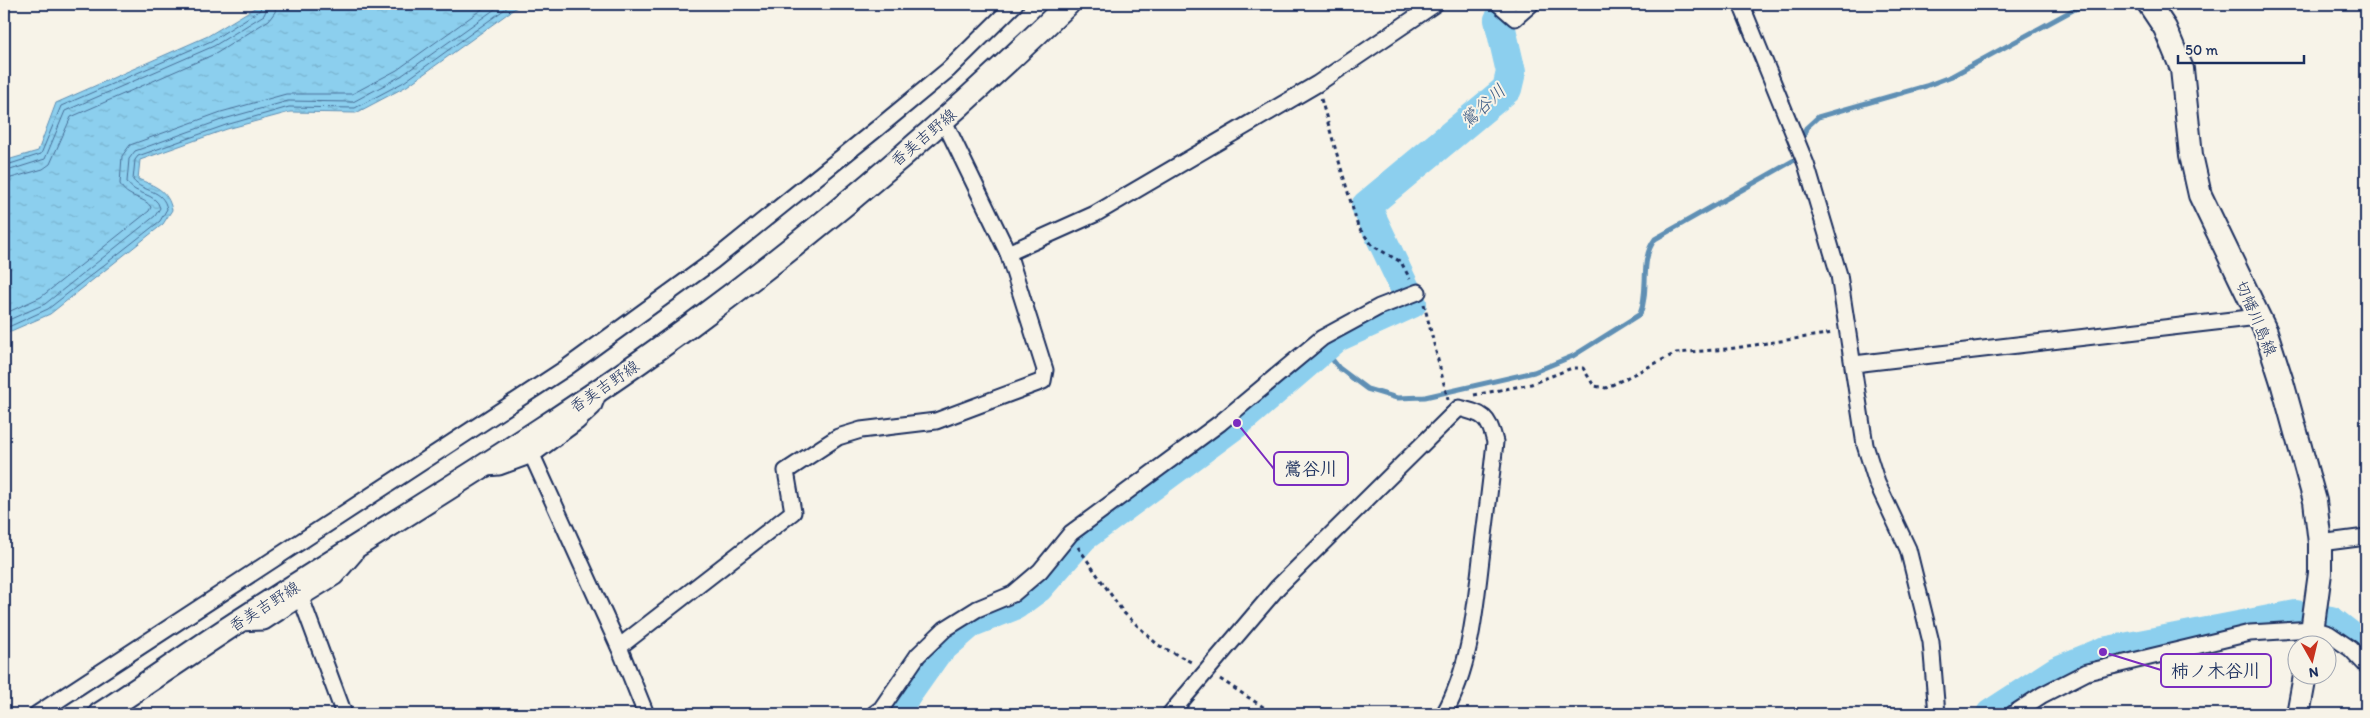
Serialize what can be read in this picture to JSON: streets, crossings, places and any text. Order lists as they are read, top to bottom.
{
  "streets": {
    "main road": ["香美吉野線", "切幡川島線"]
  },
  "water": ["鶯谷川"],
  "places": ["鶯谷川", "柿ノ木谷川"],
  "scale_bar": "50 m",
  "north": "bottom"
}
